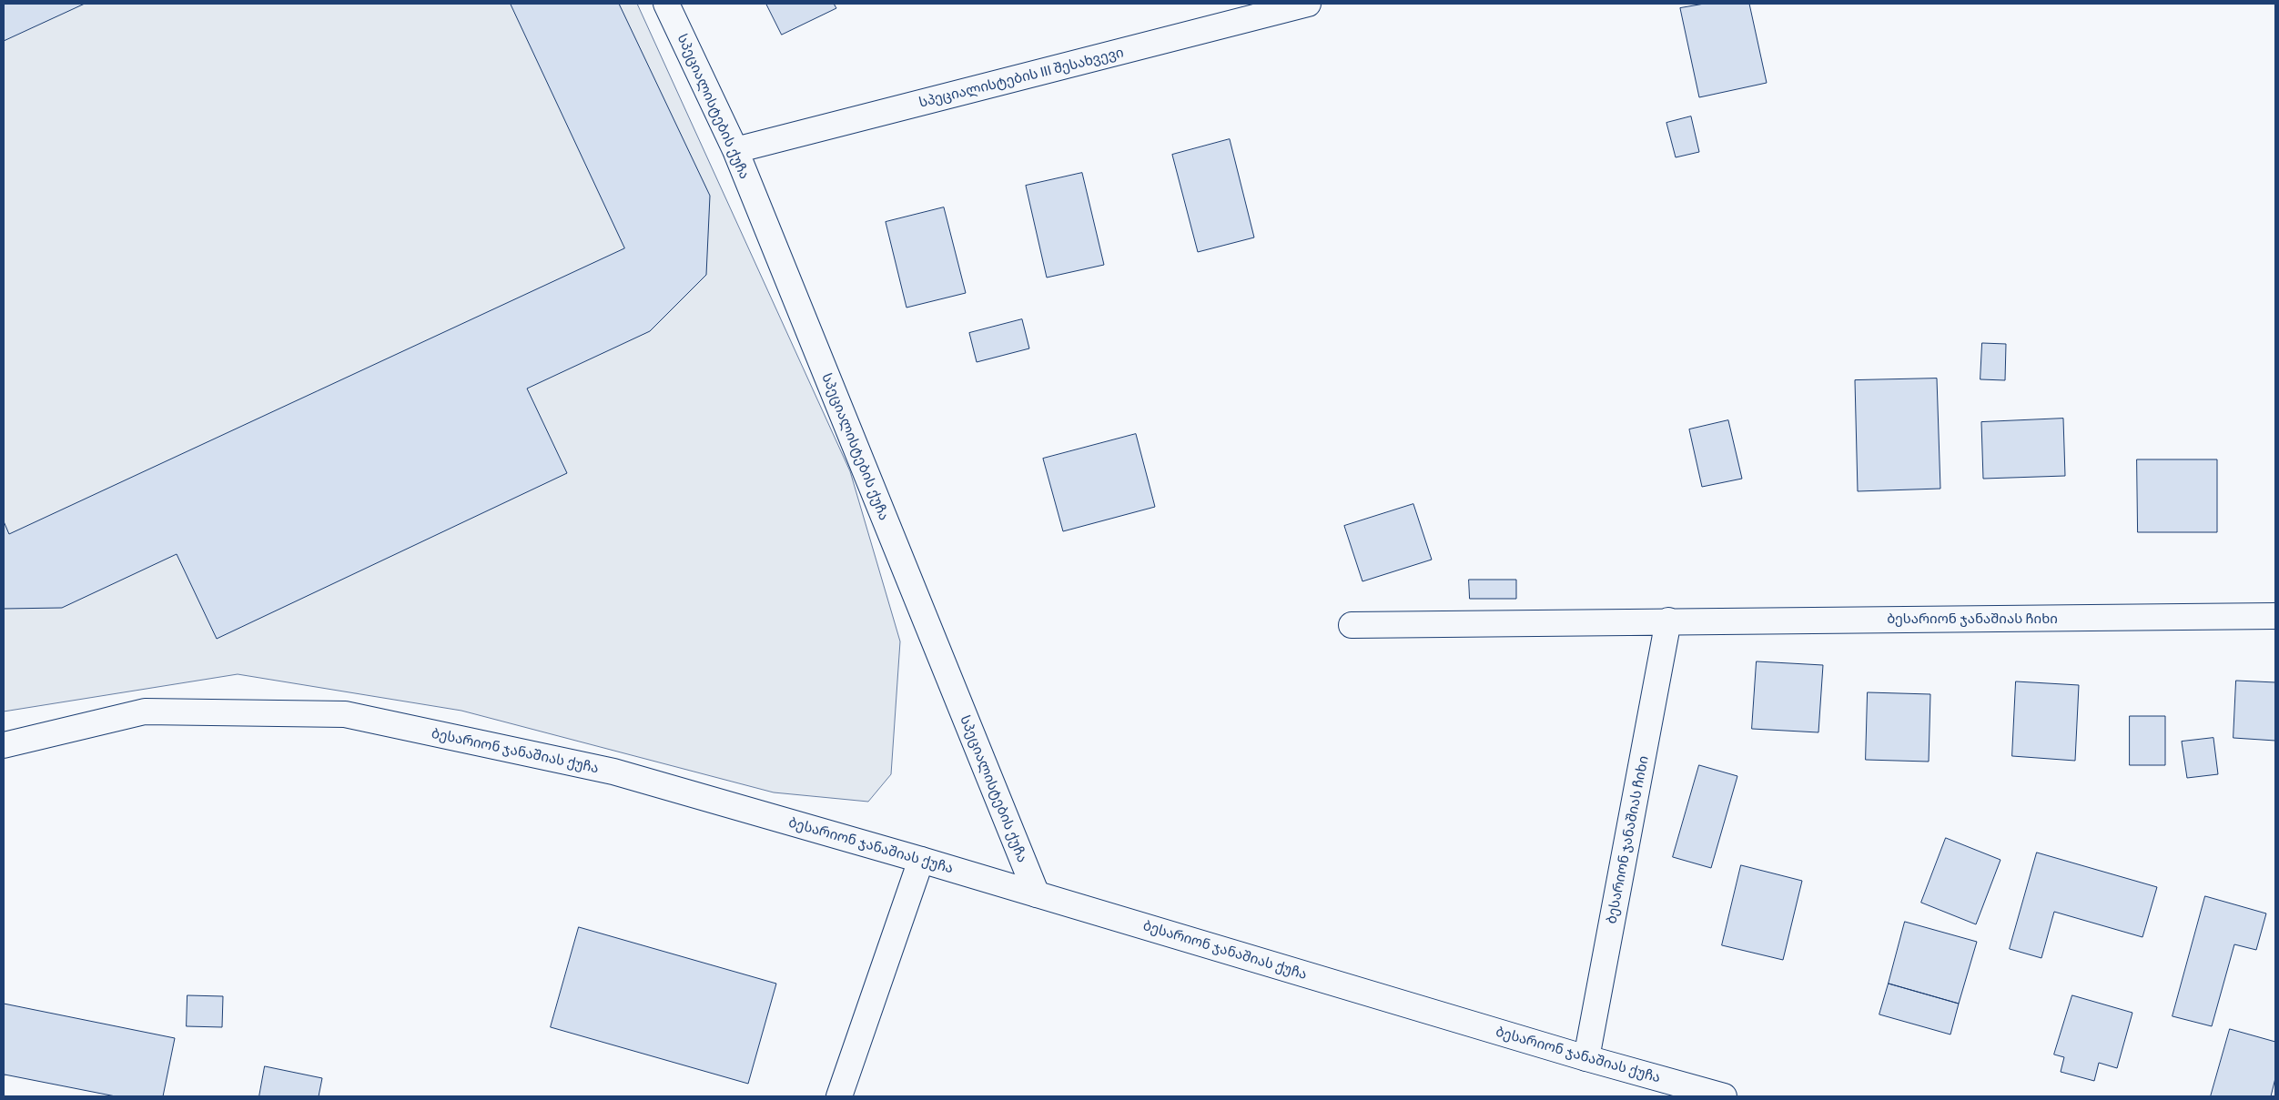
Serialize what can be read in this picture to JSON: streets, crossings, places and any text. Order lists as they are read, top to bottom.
{
  "streets": {
    "street": [
      "სპეციალისტების III შესახვევი",
      "სპეციალისტების ქუჩა",
      "ბესარიონ ჯანაშიას ჩიხი",
      "ბესარიონ ჯანაშიას ქუჩა"
    ]
  },
  "crossings": [
    ["სპეციალისტების III შესახვევი", "სპეციალისტების ქუჩა"],
    ["სპეციალისტების ქუჩა", "ბესარიონ ჯანაშიას ქუჩა"],
    ["ბესარიონ ჯანაშიას ჩიხი", "ბესარიონ ჯანაშიას ქუჩა"]
  ]
}
